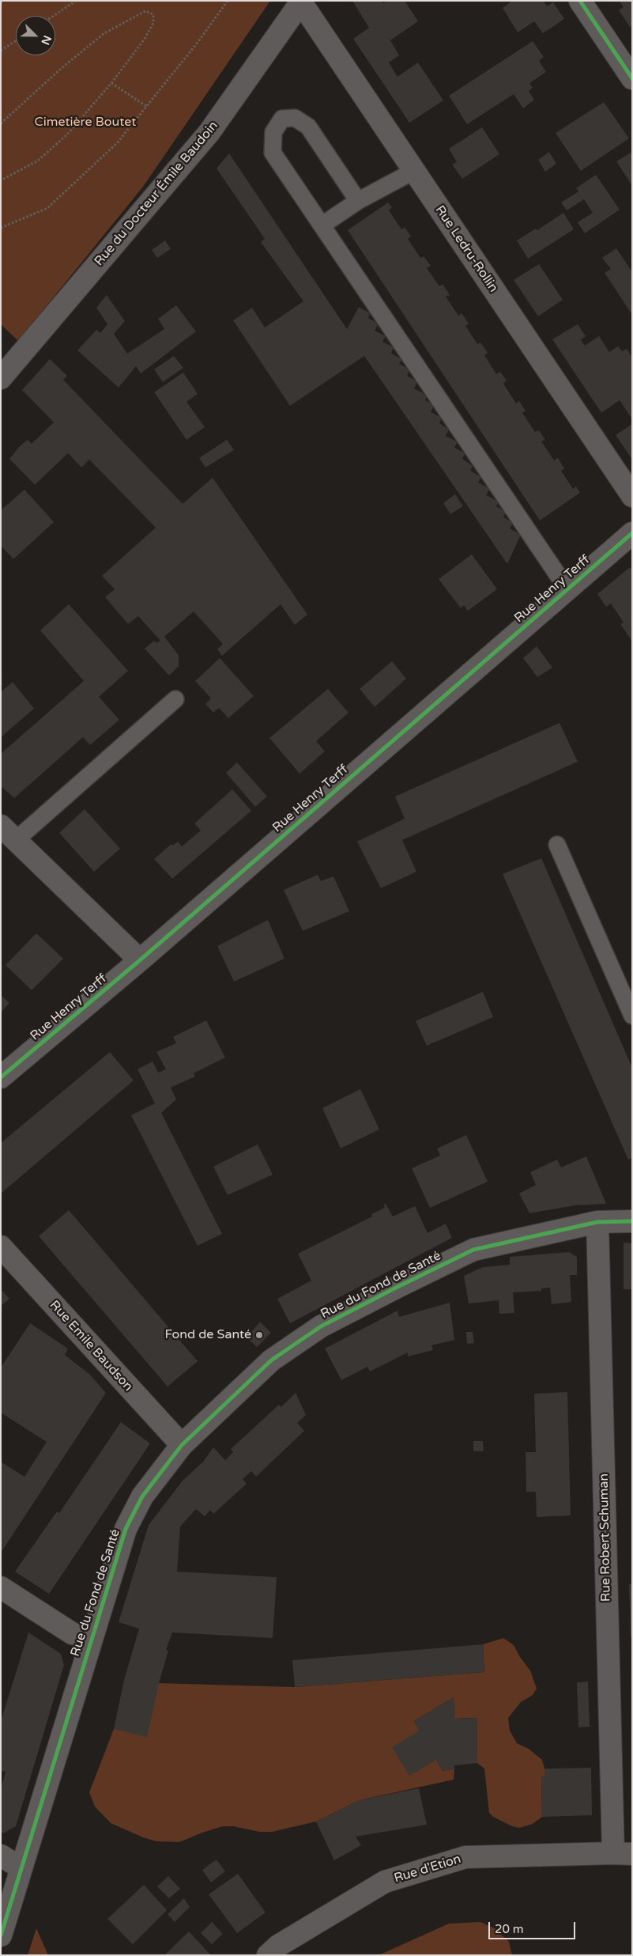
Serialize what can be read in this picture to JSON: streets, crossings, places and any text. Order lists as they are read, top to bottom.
{
  "streets": {
    "street": [
      "Rue du Docteur Émile Baudoin",
      "Rue Ledru-Rollin",
      "Rue Henry Terff",
      "Rue du Fond de Santé",
      "Rue Emile Baudson",
      "Rue Robert Schuman",
      "Rue d'Etion"
    ]
  },
  "crossings": [
    ["Rue du Docteur Émile Baudoin", "Rue Ledru-Rollin"],
    ["Rue du Fond de Santé", "Rue Emile Baudson"],
    ["Rue du Fond de Santé", "Rue Robert Schuman"],
    ["Rue Robert Schuman", "Rue d'Etion"]
  ],
  "parks": ["Cimetière Boutet"],
  "places": ["Fond de Santé"],
  "scale_bar": "20 m",
  "north": "bottom right"
}
